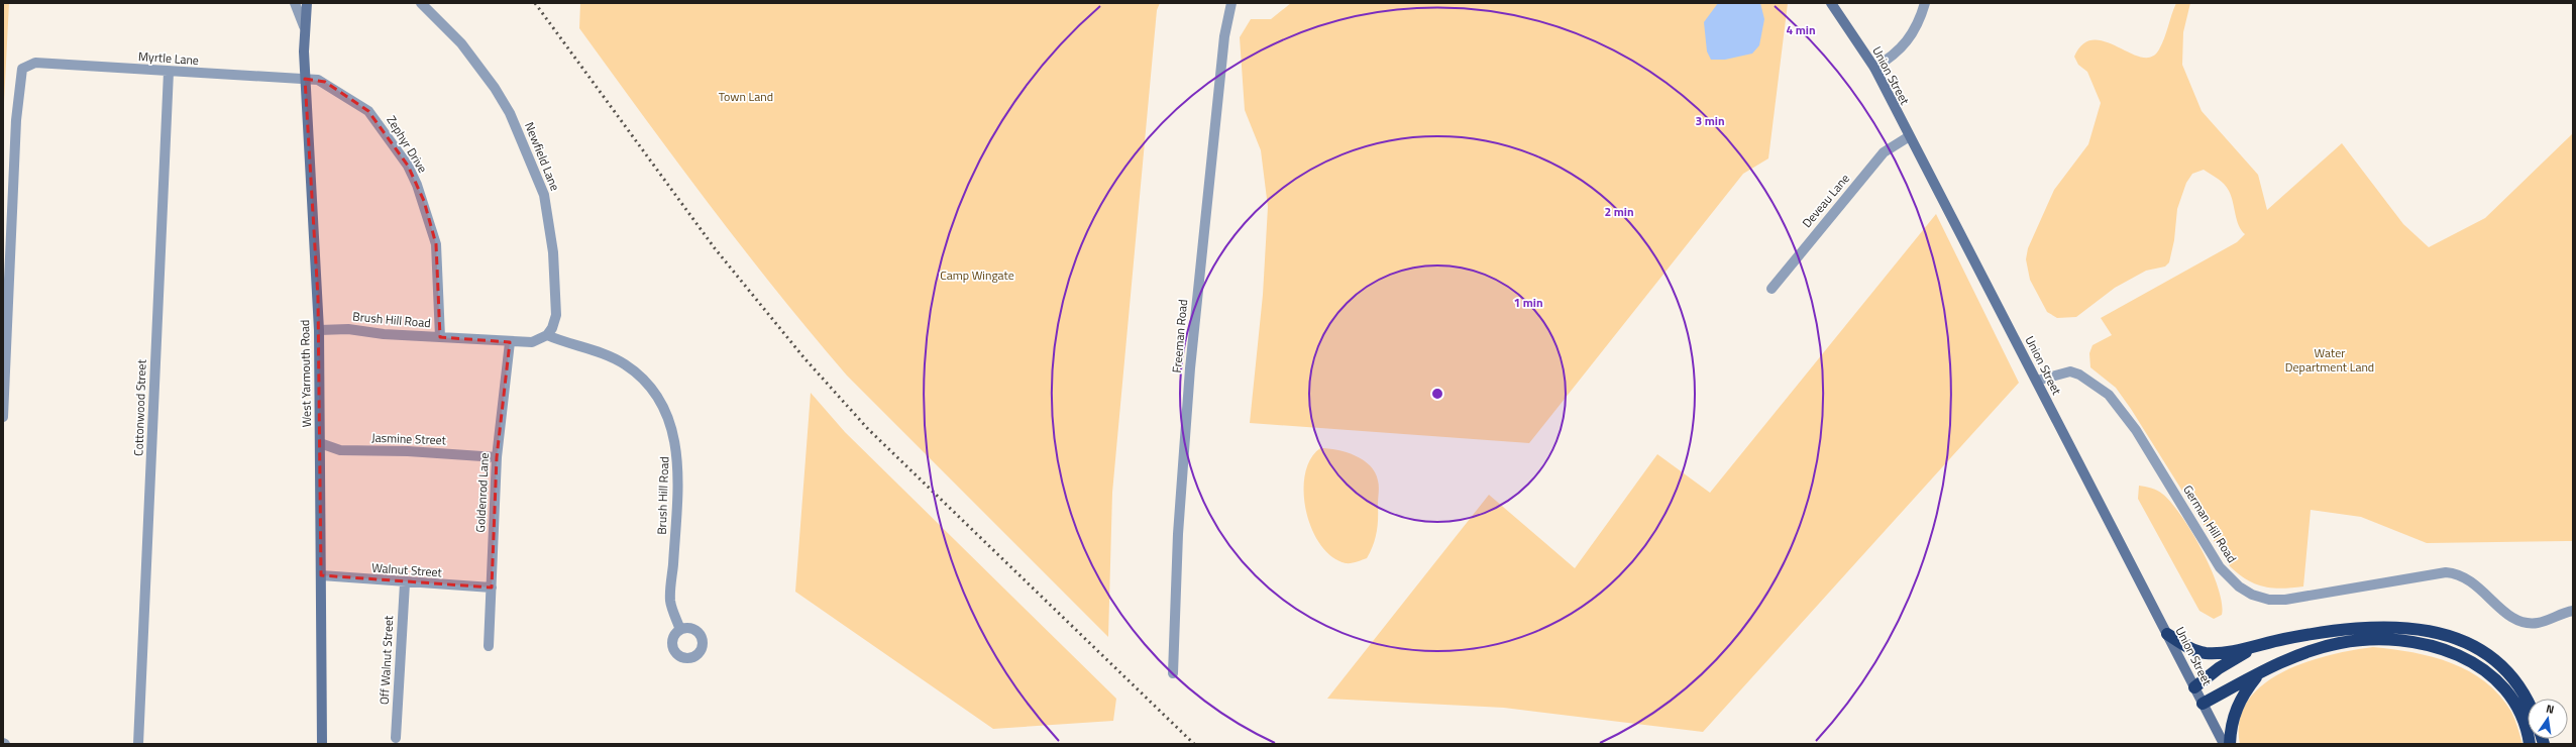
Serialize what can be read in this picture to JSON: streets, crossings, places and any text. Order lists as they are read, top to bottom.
{
  "streets": {
    "main road": ["Union Street", "West Yarmouth Road"],
    "street": [
      "Myrtle Lane",
      "Zephyr Drive",
      "Newfield Lane",
      "Deveau Lane",
      "Brush Hill Road",
      "Freeman Road",
      "Cottonwood Street",
      "Jasmine Street",
      "Goldenrod Lane",
      "German Hill Road",
      "Walnut Street",
      "Off Walnut Street"
    ]
  },
  "crossings": [
    ["Myrtle Lane", "Zephyr Drive"],
    ["Myrtle Lane", "West Yarmouth Road"],
    ["Myrtle Lane", "Cottonwood Street"],
    ["Union Street", "Deveau Lane"],
    ["Union Street", "German Hill Road"],
    ["Zephyr Drive", "Brush Hill Road"],
    ["Zephyr Drive", "West Yarmouth Road"],
    ["Newfield Lane", "Brush Hill Road"],
    ["Brush Hill Road", "West Yarmouth Road"],
    ["Brush Hill Road", "Goldenrod Lane"],
    ["West Yarmouth Road", "Jasmine Street"],
    ["West Yarmouth Road", "Walnut Street"],
    ["Jasmine Street", "Goldenrod Lane"],
    ["Goldenrod Lane", "Walnut Street"],
    ["Walnut Street", "Off Walnut Street"]
  ],
  "parks": ["Town Land", "Camp Wingate", "Water Department Land"],
  "north": "top",
  "rings": [
    "4 min",
    "3 min",
    "2 min",
    "1 min"
  ]
}
